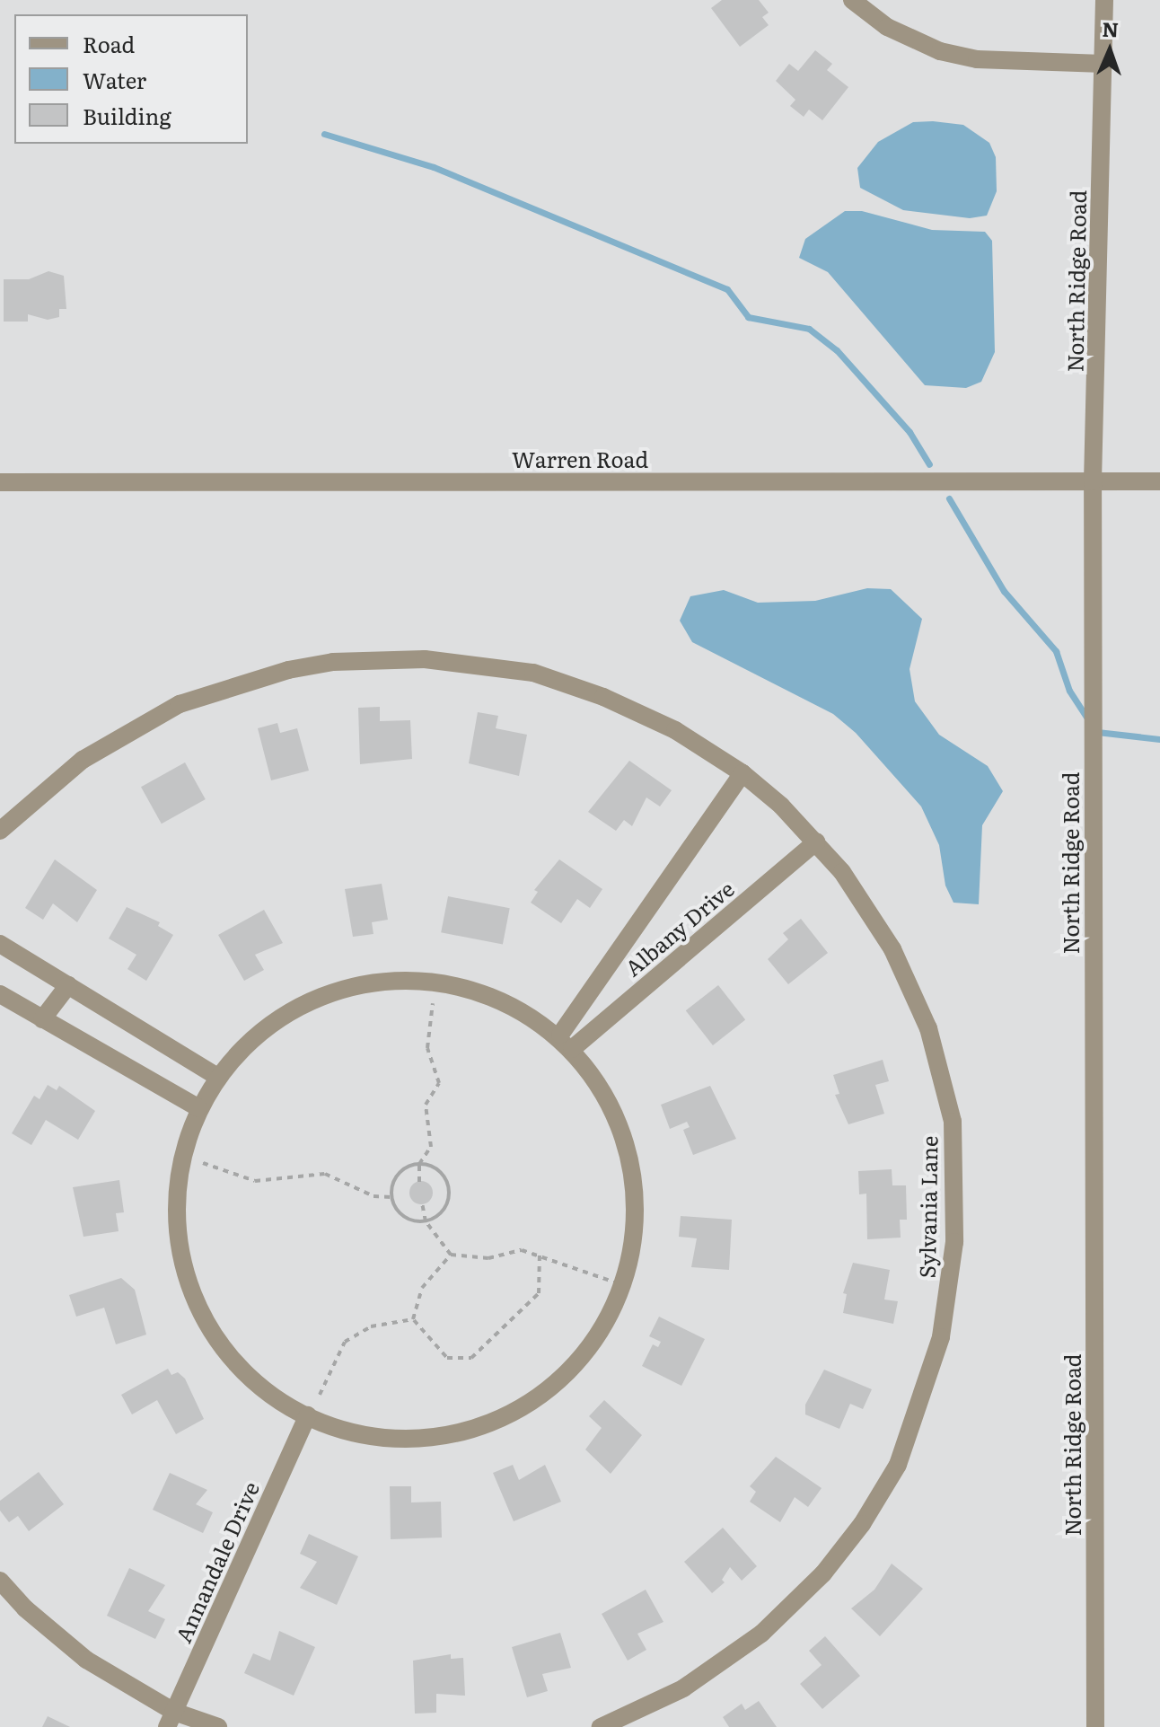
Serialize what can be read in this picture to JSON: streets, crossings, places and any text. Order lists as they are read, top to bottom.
{
  "streets": {
    "street": [
      "North Ridge Road",
      "Warren Road",
      "Albany Drive",
      "Sylvania Lane",
      "Annandale Drive"
    ]
  },
  "crossings": [
    ["North Ridge Road", "Warren Road"],
    ["Albany Drive", "Sylvania Lane"]
  ],
  "legend": ["Road", "Water", "Building"],
  "north": "top"
}
